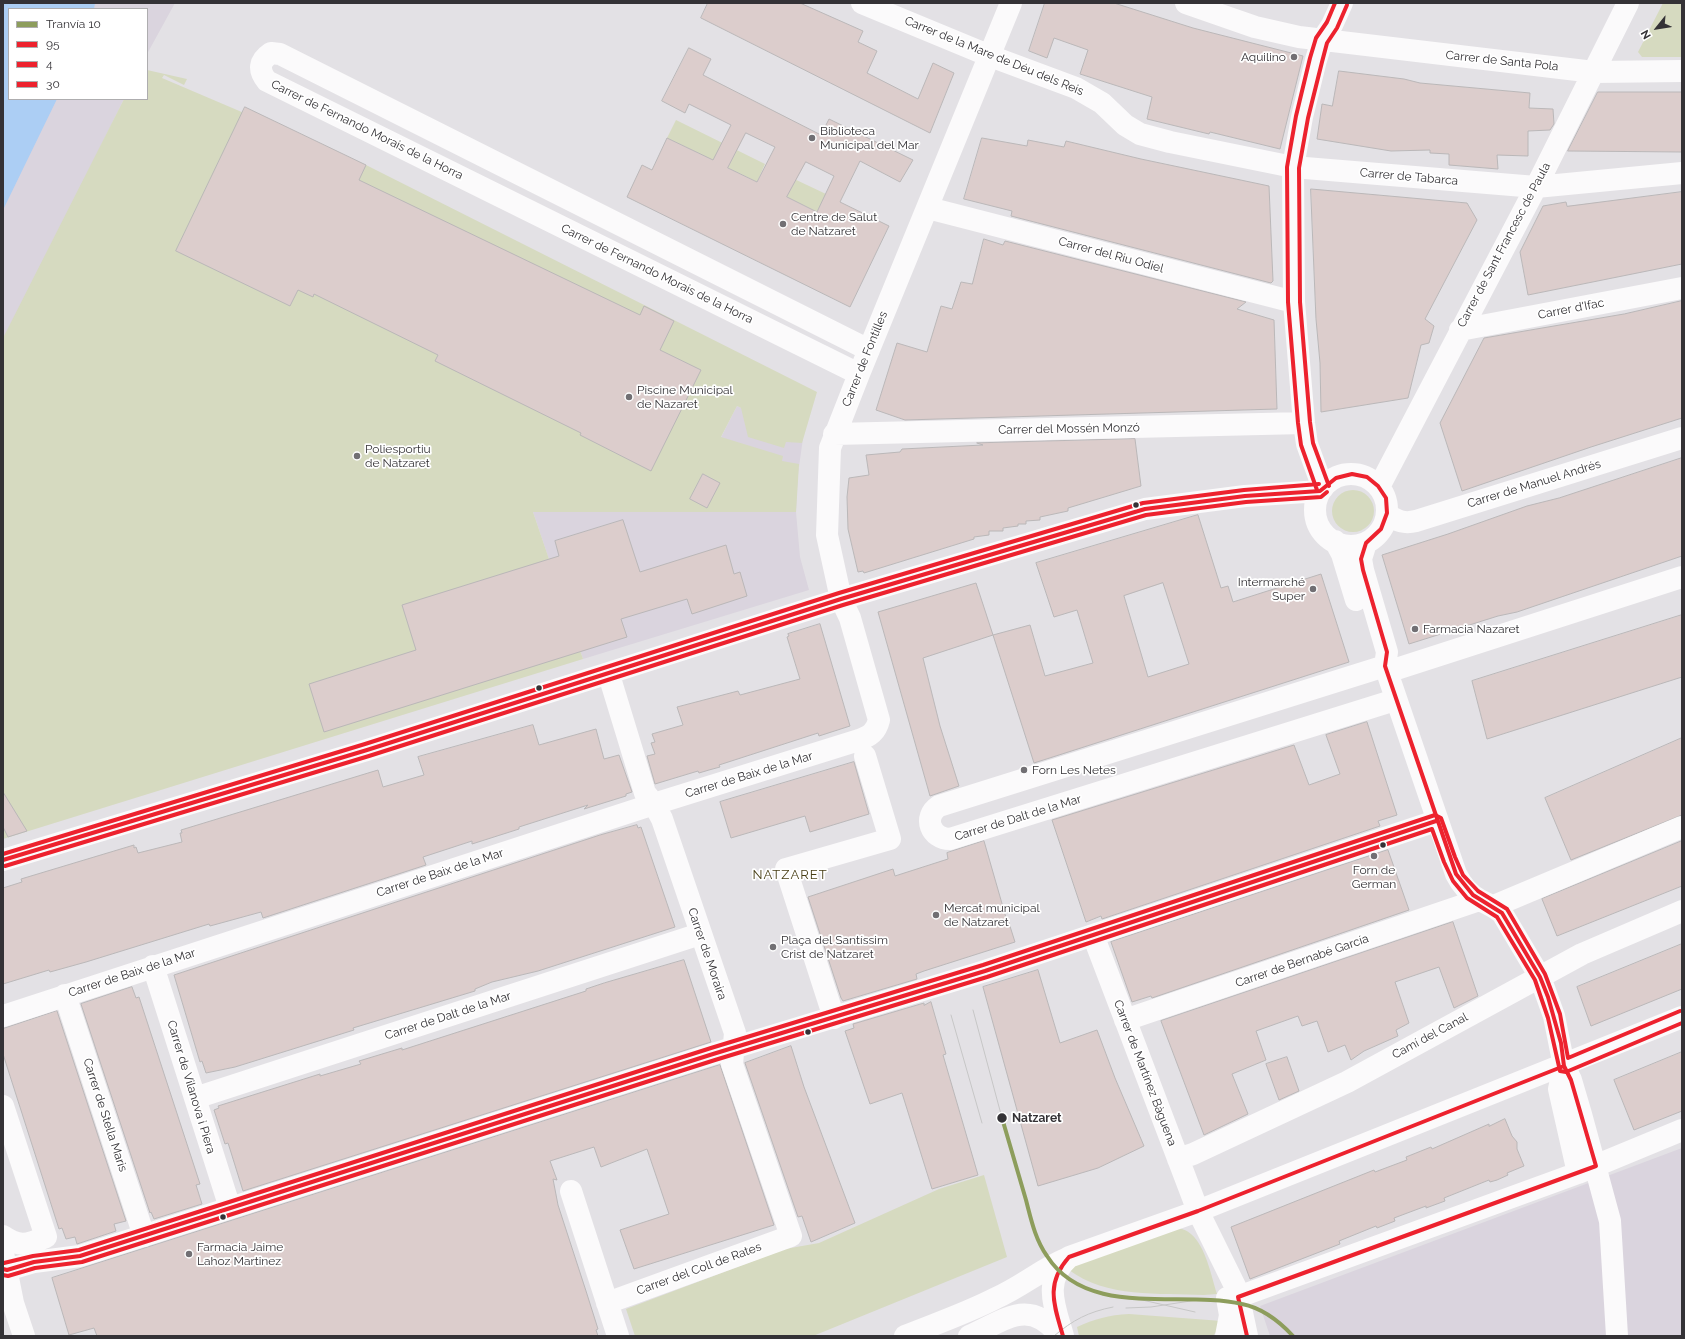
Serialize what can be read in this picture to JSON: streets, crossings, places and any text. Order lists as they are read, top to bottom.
{
  "streets": {
    "street": [
      "Carrer de la Mare de Déu dels Reis",
      "Carrer de Santa Pola",
      "Carrer de Fernando Morais de la Horra",
      "Carrer de Tabarca",
      "Carrer de Sant Francesc de Paula",
      "Carrer del Riu Odiel",
      "Carrer d'Ifac",
      "Carrer de Fontilles",
      "Carrer del Mossén Monzó",
      "Carrer de Manuel Andrés",
      "Carrer de Baix de la Mar",
      "Carrer de Dalt de la Mar",
      "Carrer de Moraira",
      "Carrer de Bernabé García",
      "Camí del Canal",
      "Carrer de Martínez Bàguena",
      "Carrer de Vilanova i Piera",
      "Carrer de Stella Maris",
      "Carrer del Coll de Rates"
    ]
  },
  "crossings": [
    ["Carrer de la Mare de Déu dels Reis", "Carrer de Tabarca"],
    ["Carrer de la Mare de Déu dels Reis", "Carrer de Fontilles"],
    ["Carrer de Santa Pola", "Carrer de Sant Francesc de Paula"],
    ["Carrer de Fernando Morais de la Horra", "Carrer de Fontilles"],
    ["Carrer de Tabarca", "Carrer de Sant Francesc de Paula"],
    ["Carrer de Sant Francesc de Paula", "Carrer d'Ifac"],
    ["Carrer de Sant Francesc de Paula", "Carrer de Manuel Andrés"],
    ["Carrer del Riu Odiel", "Carrer de Fontilles"],
    ["Carrer de Fontilles", "Carrer del Mossén Monzó"],
    ["Carrer de Fontilles", "Carrer de Baix de la Mar"],
    ["Carrer de Baix de la Mar", "Carrer de Moraira"],
    ["Carrer de Baix de la Mar", "Carrer de Vilanova i Piera"],
    ["Carrer de Baix de la Mar", "Carrer de Stella Maris"],
    ["Carrer de Dalt de la Mar", "Carrer de Moraira"],
    ["Carrer de Dalt de la Mar", "Carrer de Vilanova i Piera"],
    ["Carrer de Moraira", "Carrer del Coll de Rates"],
    ["Carrer de Bernabé García", "Carrer de Martínez Bàguena"],
    ["Camí del Canal", "Carrer de Martínez Bàguena"]
  ],
  "districts": ["NATZARET"],
  "places": [
    "Aquilino",
    "Biblioteca Municipal del Mar",
    "Centre de Salut de Natzaret",
    "Piscine Municipal de Nazaret",
    "Poliesportiu de Natzaret",
    "Intermarché Super",
    "Farmacia Nazaret",
    "Forn Les Netes",
    "Forn de German",
    "Mercat municipal de Natzaret",
    "Plaça del Santíssim Crist de Natzaret",
    "Natzaret",
    "Farmacia Jaime Lahoz Martinez"
  ],
  "lines": [
    "transit line 30",
    "transit line 4",
    "transit line 95",
    "tram line 10"
  ],
  "legend": [
    "Tranvía 10",
    "95",
    "4",
    "30"
  ],
  "north": "bottom left"
}
